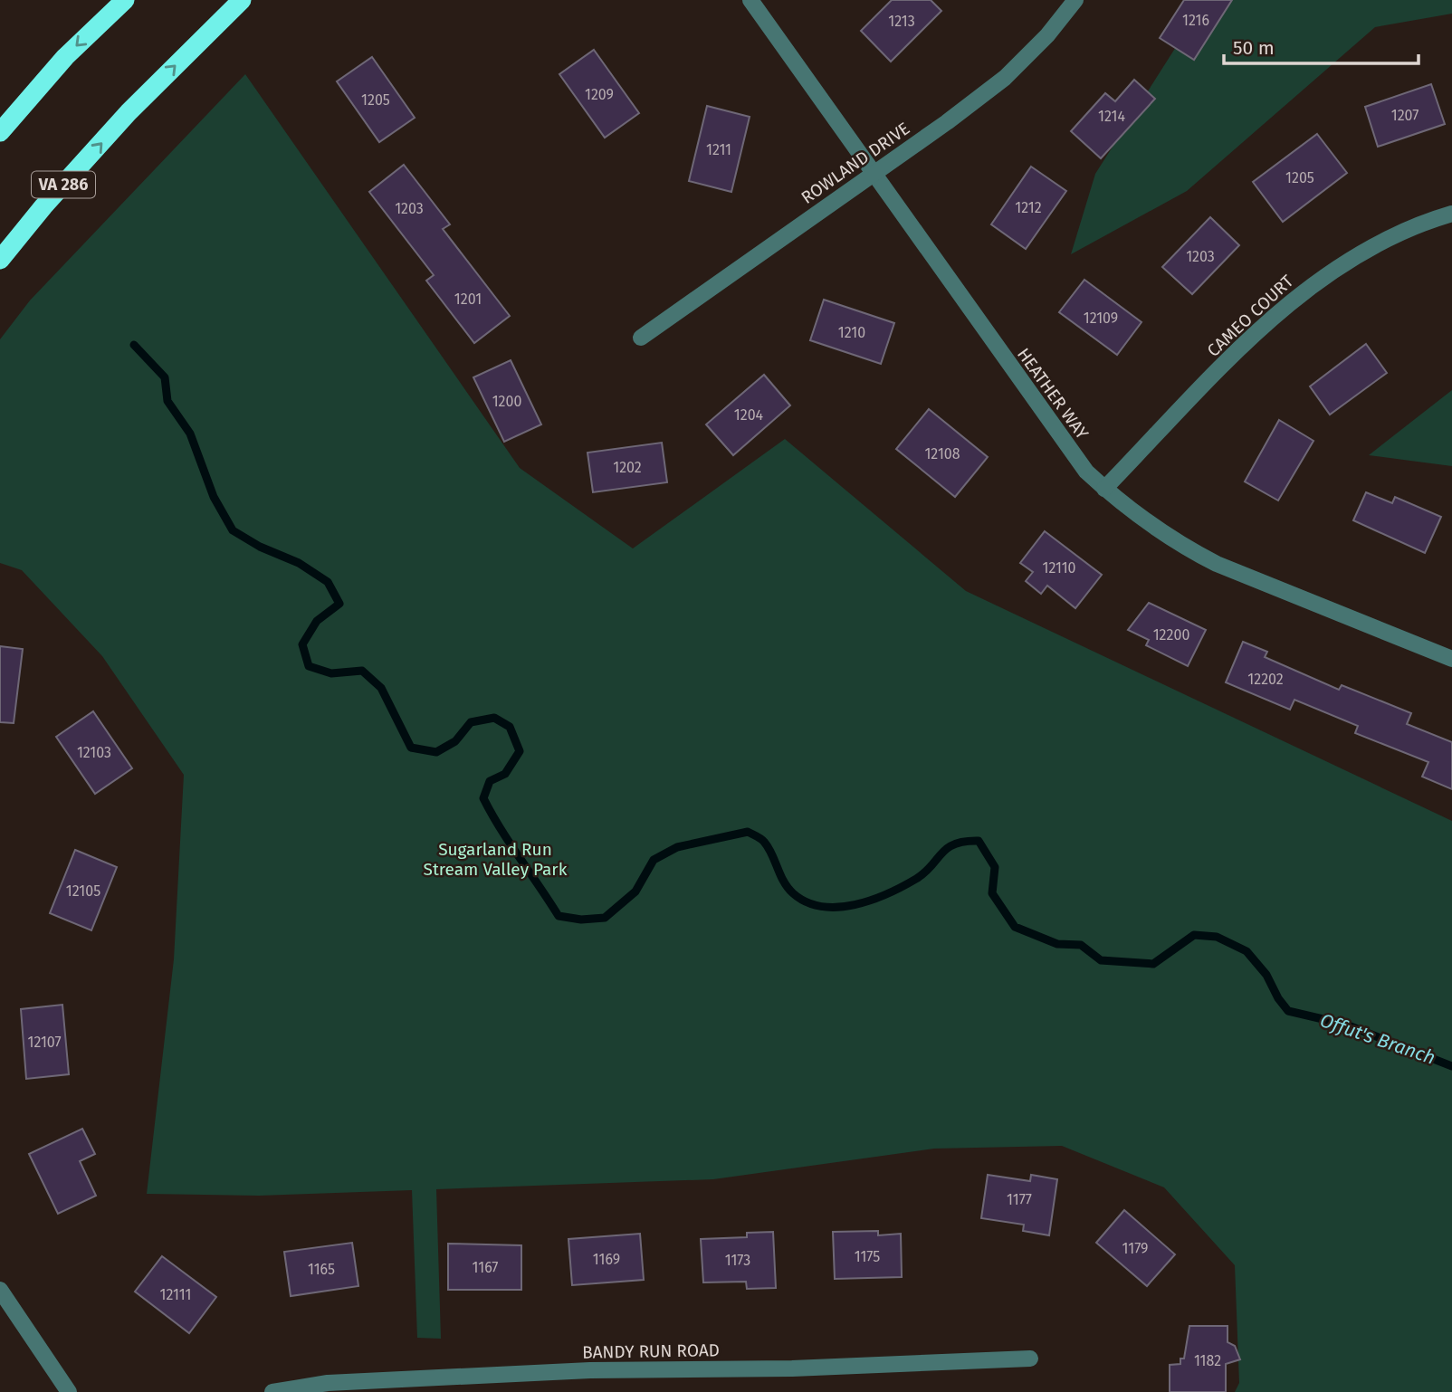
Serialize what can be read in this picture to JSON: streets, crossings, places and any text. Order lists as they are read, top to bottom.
{
  "streets": {
    "highway": ["VA 286"],
    "street": [
      "ROWLAND DRIVE",
      "CAMEO COURT",
      "HEATHER WAY",
      "BANDY RUN ROAD"
    ]
  },
  "crossings": [
    ["ROWLAND DRIVE", "HEATHER WAY"],
    ["CAMEO COURT", "HEATHER WAY"]
  ],
  "water": ["Offut's Branch"],
  "parks": ["Sugarland Run Stream Valley Park"],
  "house_numbers": [
    "1216",
    "1213",
    "1209",
    "1205",
    "1207",
    "1214",
    "1211",
    "1205",
    "1212",
    "1203",
    "1203",
    "1201",
    "12109",
    "1210",
    "1200",
    "1204",
    "12108",
    "1202",
    "12110",
    "12200",
    "12202",
    "12103",
    "12105",
    "12107",
    "1177",
    "1179",
    "1175",
    "1169",
    "1173",
    "1167",
    "1165",
    "12111",
    "1182"
  ],
  "scale_bar": "50 m"
}
